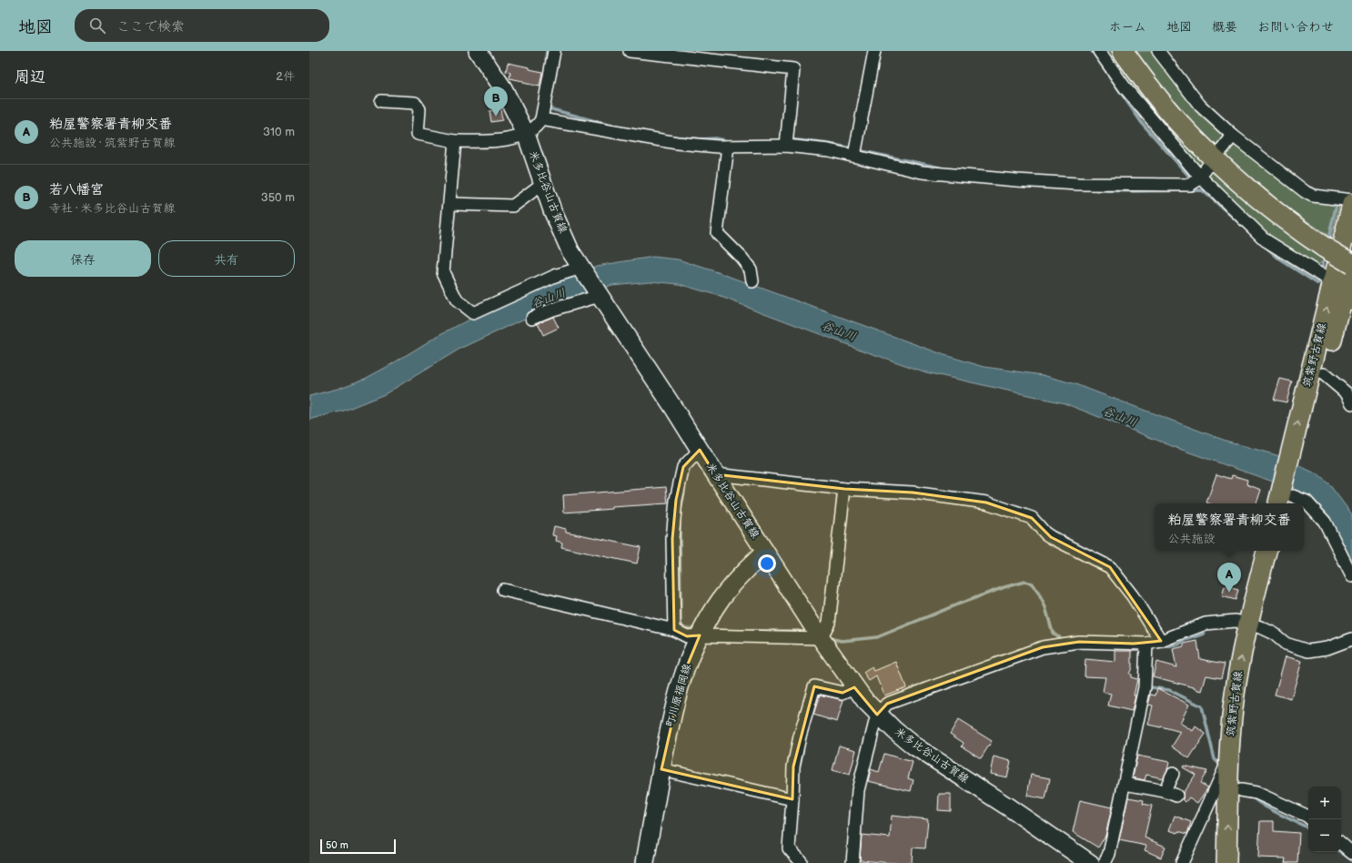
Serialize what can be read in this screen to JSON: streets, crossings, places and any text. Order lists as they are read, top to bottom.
{
  "streets": {
    "main road": ["米多比谷山古賀線", "筑紫野古賀線", "町川原福岡線"]
  },
  "crossings": [
    ["米多比谷山古賀線", "町川原福岡線"]
  ],
  "water": ["谷山川"],
  "scale_bar": "50 m",
  "page": {
    "header": "地図",
    "search": "ここで検索",
    "nav": [
      "ホーム",
      "地図",
      "概要",
      "お問い合わせ"
    ],
    "heading": ["周辺", "2件"],
    "pins": ["B", "A"],
    "list": [
      {
        "mark": "A",
        "name": "粕屋警察署青柳交番",
        "note": "公共施設 · 筑紫野古賀線",
        "value": "310 m"
      },
      {
        "mark": "B",
        "name": "若八幡宮",
        "note": "寺社 · 米多比谷山古賀線",
        "value": "350 m"
      }
    ],
    "buttons": ["保存", "共有"],
    "popup": ["粕屋警察署青柳交番", "公共施設"],
    "map_buttons": ["+", "−"],
    "scale": "50 m"
  }
}
